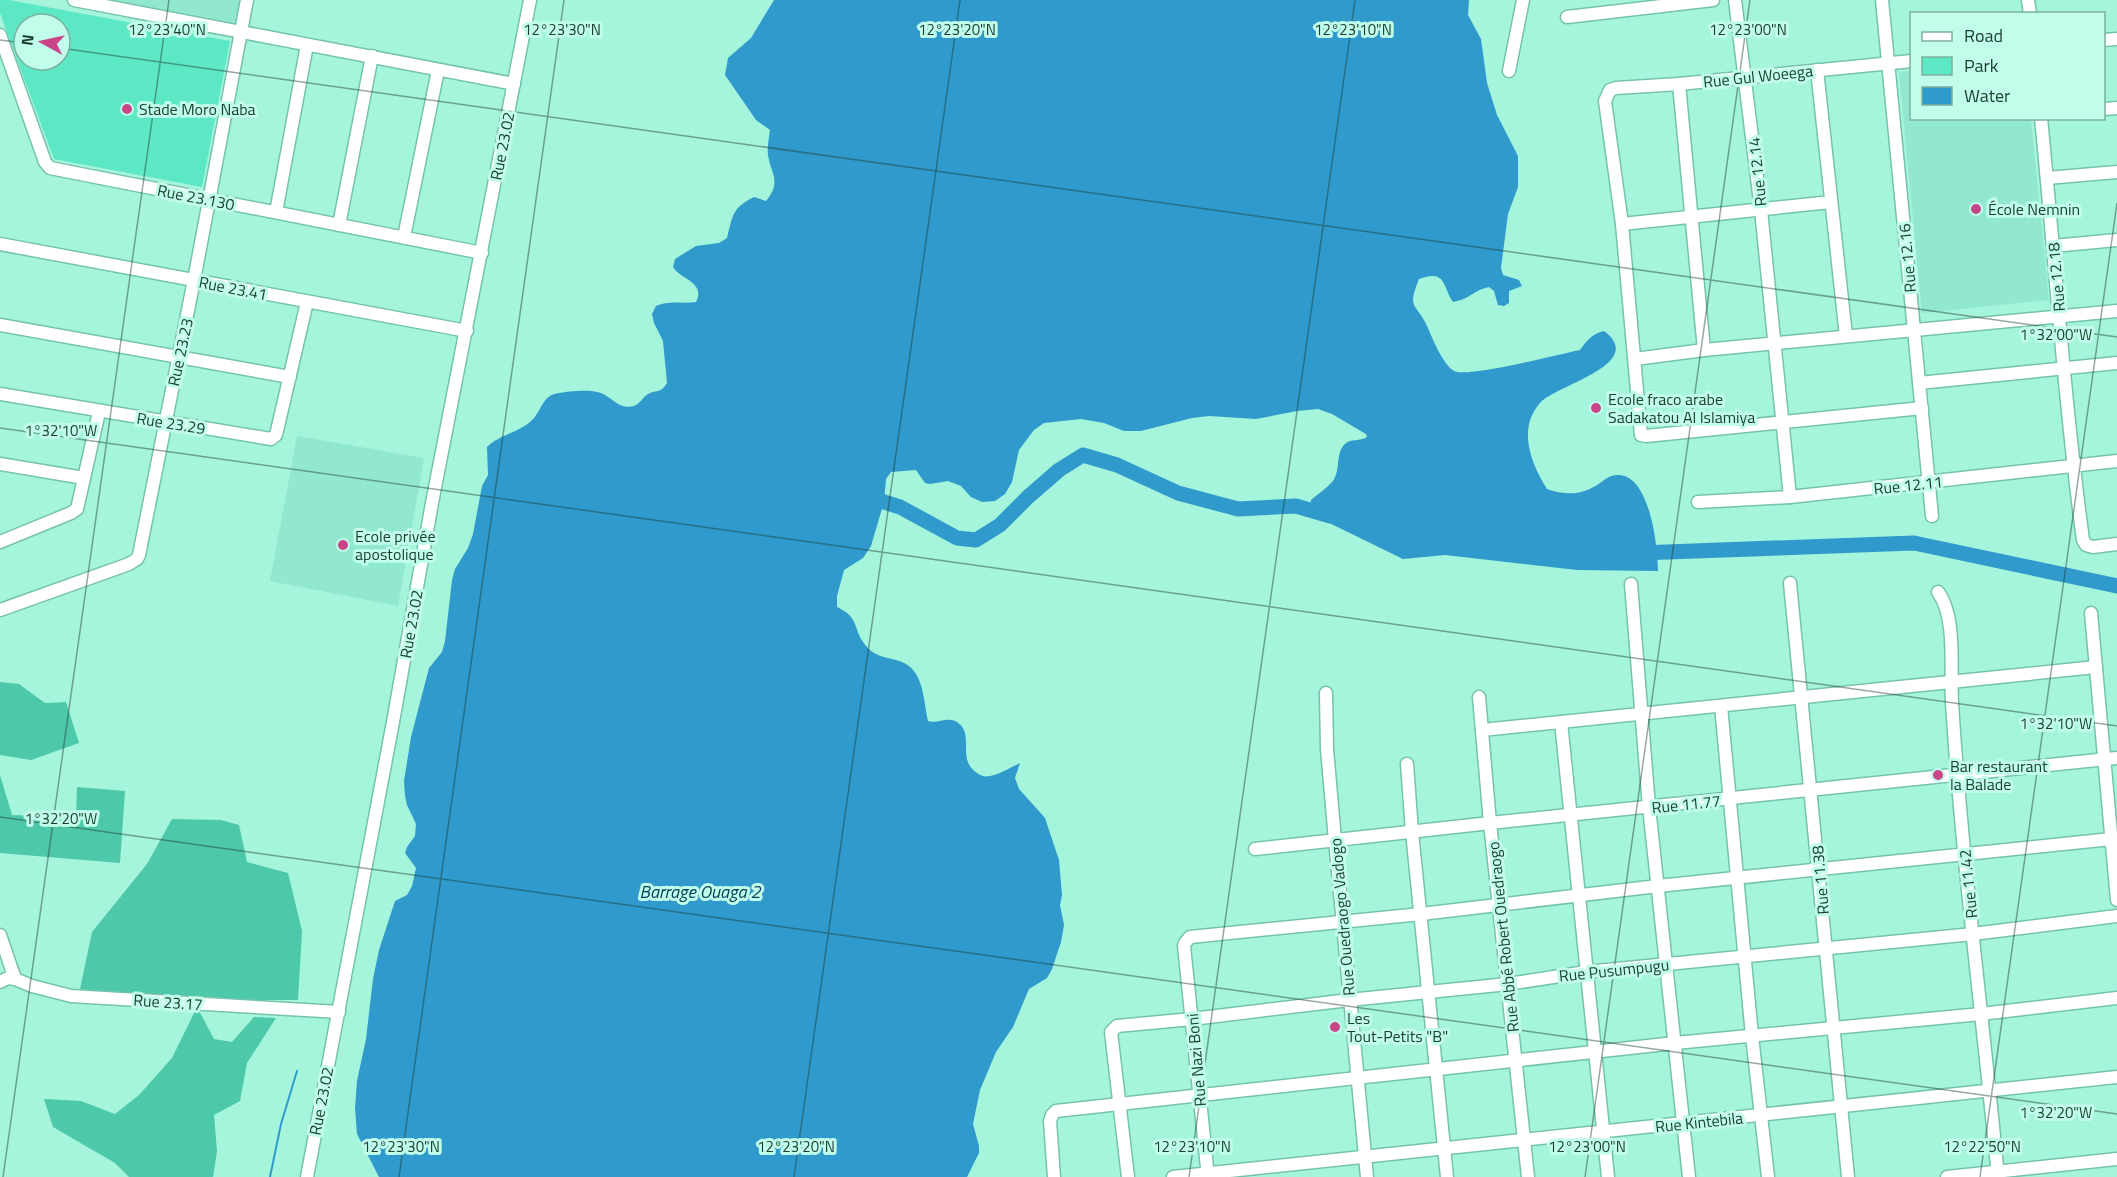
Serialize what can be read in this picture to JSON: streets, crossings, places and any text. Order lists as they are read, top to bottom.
{
  "streets": {
    "street": [
      "Rue Gul Woeega",
      "Rue 23.02",
      "Rue 12.14",
      "Rue 23.130",
      "Rue 12.16",
      "Rue 12.18",
      "Rue 23.41",
      "Rue 23.23",
      "Rue 23.29",
      "Rue 12.11",
      "Rue 11.77",
      "Rue 11.38",
      "Rue 11.42",
      "Rue Ouedraogo Vadogo",
      "Rue Abbé Robert Ouedraogo",
      "Rue Pusumpugu",
      "Rue 23.17",
      "Rue Nazi Boni",
      "Rue Kintebila"
    ]
  },
  "crossings": [
    ["Rue Gul Woeega", "Rue 12.14"],
    ["Rue Gul Woeega", "Rue 12.16"],
    ["Rue 23.02", "Rue 23.130"],
    ["Rue 23.02", "Rue 23.41"],
    ["Rue 23.02", "Rue 23.17"],
    ["Rue 12.14", "Rue 12.11"],
    ["Rue 23.130", "Rue 23.23"],
    ["Rue 12.16", "Rue 12.11"],
    ["Rue 12.18", "Rue 12.11"],
    ["Rue 23.41", "Rue 23.23"],
    ["Rue 23.23", "Rue 23.29"],
    ["Rue 11.77", "Rue 11.38"],
    ["Rue 11.77", "Rue 11.42"],
    ["Rue 11.77", "Rue Ouedraogo Vadogo"],
    ["Rue 11.77", "Rue Abbé Robert Ouedraogo"],
    ["Rue 11.38", "Rue Pusumpugu"],
    ["Rue 11.38", "Rue Kintebila"],
    ["Rue 11.42", "Rue Pusumpugu"],
    ["Rue 11.42", "Rue Kintebila"],
    ["Rue Ouedraogo Vadogo", "Rue Pusumpugu"],
    ["Rue Ouedraogo Vadogo", "Rue Nazi Boni"],
    ["Rue Ouedraogo Vadogo", "Rue Kintebila"],
    ["Rue Abbé Robert Ouedraogo", "Rue Pusumpugu"],
    ["Rue Abbé Robert Ouedraogo", "Rue Kintebila"],
    ["Rue Pusumpugu", "Rue Nazi Boni"],
    ["Rue Nazi Boni", "Rue Kintebila"]
  ],
  "water": ["Barrage Ouaga 2"],
  "places": [
    "Stade Moro Naba",
    "École Nemnin",
    "Ecole fraco arabe Sadakatou Al Islamiya",
    "Ecole privée apostolique",
    "Bar restaurant la Balade",
    "Les Tout-Petits \"B\""
  ],
  "legend": ["Road", "Park", "Water"],
  "north": "left",
  "coordinates": [
    "12°23'40\"N",
    "12°23'30\"N",
    "12°23'20\"N",
    "12°23'10\"N",
    "12°23'00\"N",
    "1°32'00\"W",
    "1°32'10\"W",
    "1°32'20\"W",
    "12°22'50\"N"
  ]
}
